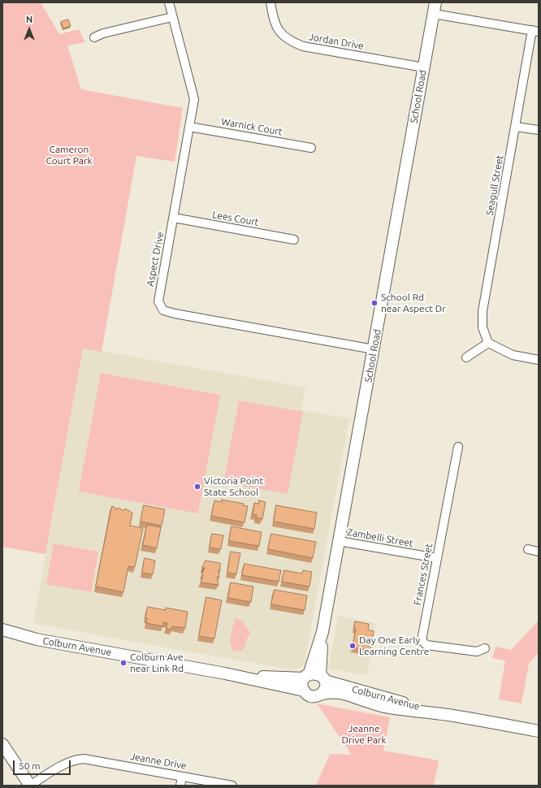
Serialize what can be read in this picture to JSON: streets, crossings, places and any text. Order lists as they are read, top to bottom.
{
  "streets": {
    "main road": ["School Road", "Colburn Avenue"],
    "street": [
      "Jordan Drive",
      "Warnick Court",
      "Seagull Street",
      "Lees Court",
      "Aspect Drive",
      "Zambelli Street",
      "Frances Street",
      "Jeanne Drive"
    ]
  },
  "crossings": [
    ["Jordan Drive", "School Road"],
    ["School Road", "Aspect Drive"],
    ["School Road", "Zambelli Street"],
    ["School Road", "Colburn Avenue"],
    ["Warnick Court", "Aspect Drive"],
    ["Lees Court", "Aspect Drive"],
    ["Zambelli Street", "Frances Street"]
  ],
  "parks": ["Cameron Court Park", "Jeanne Drive Park"],
  "places": [
    "School Rd near Aspect Dr",
    "Victoria Point State School",
    "Day One Early Learning Centre",
    "Colburn Ave near Link Rd"
  ],
  "scale_bar": "50 m",
  "north": "top"
}
